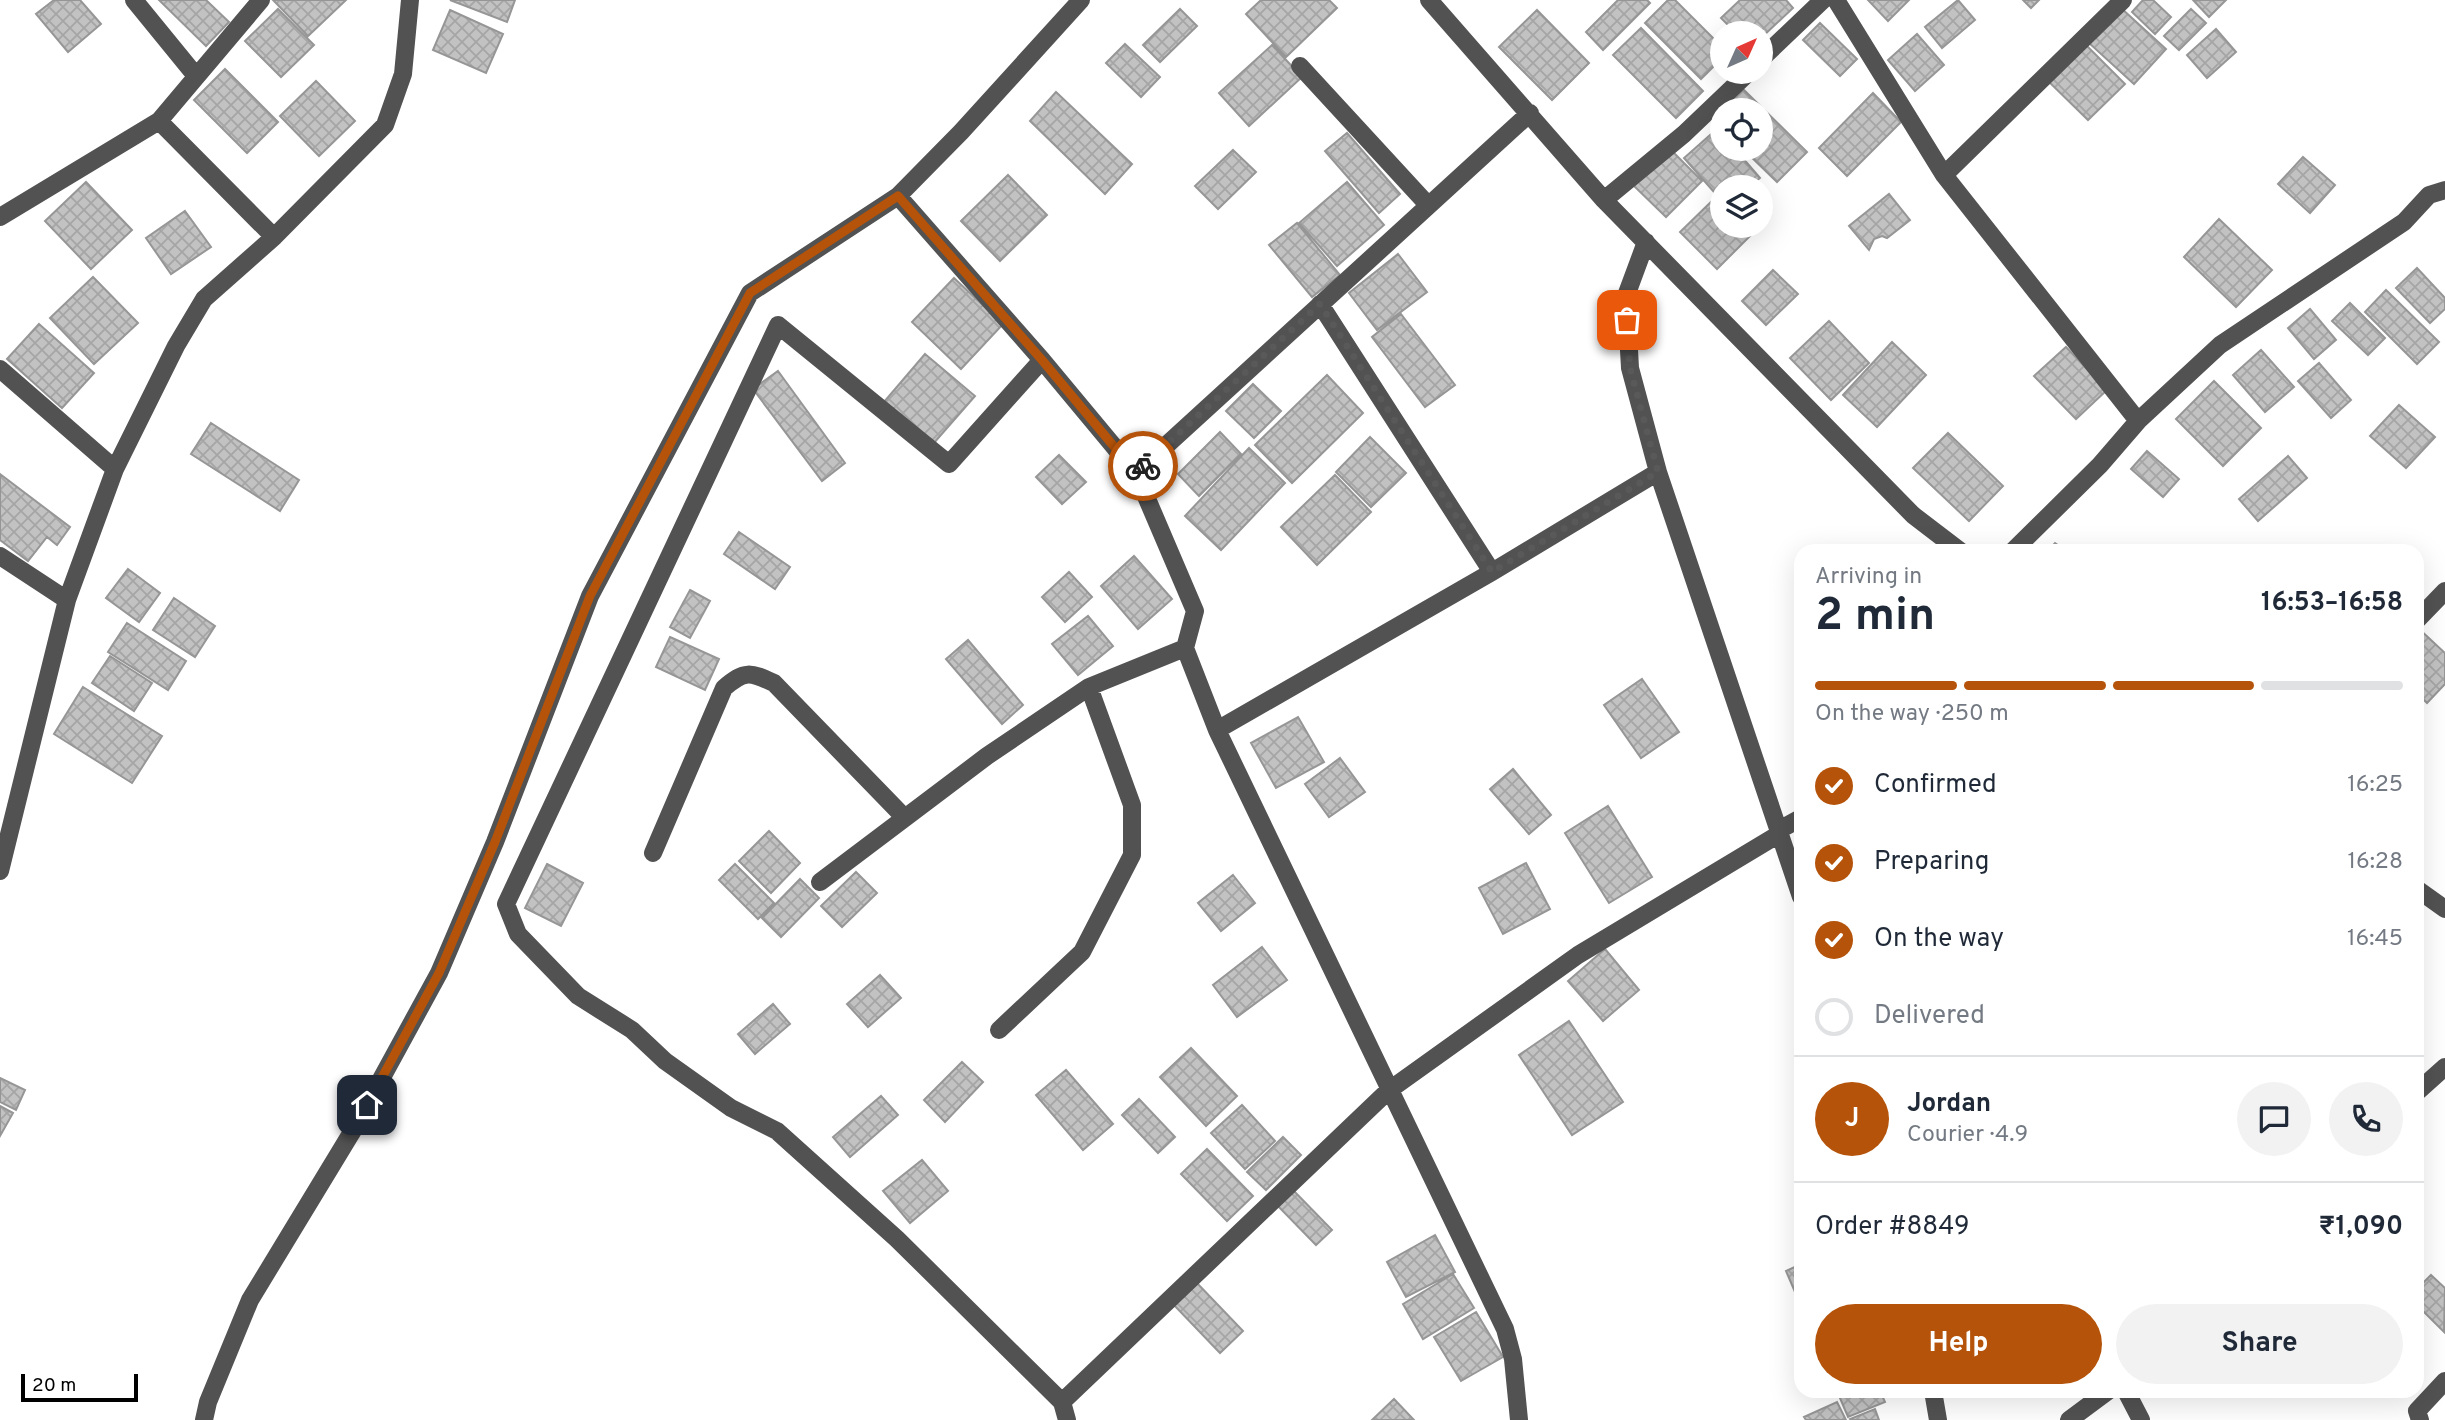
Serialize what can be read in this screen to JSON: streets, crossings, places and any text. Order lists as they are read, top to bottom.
{
  "scale_bar": "20 m",
  "north": "top right",
  "page": {
    "heading": ["2 min", "Arriving in", "16:53–16:58"],
    "panel": [
      "Jordan",
      "Courier · 4.9",
      "Order #8849",
      "₹1,090"
    ],
    "bar": "On the way · 250 m",
    "list": [
      ["Confirmed", "16:25"],
      ["Preparing", "16:28"],
      ["On the way", "16:45"],
      "Delivered"
    ],
    "round": "J",
    "buttons": ["Help", "Share"],
    "scale": "20 m"
  }
}
